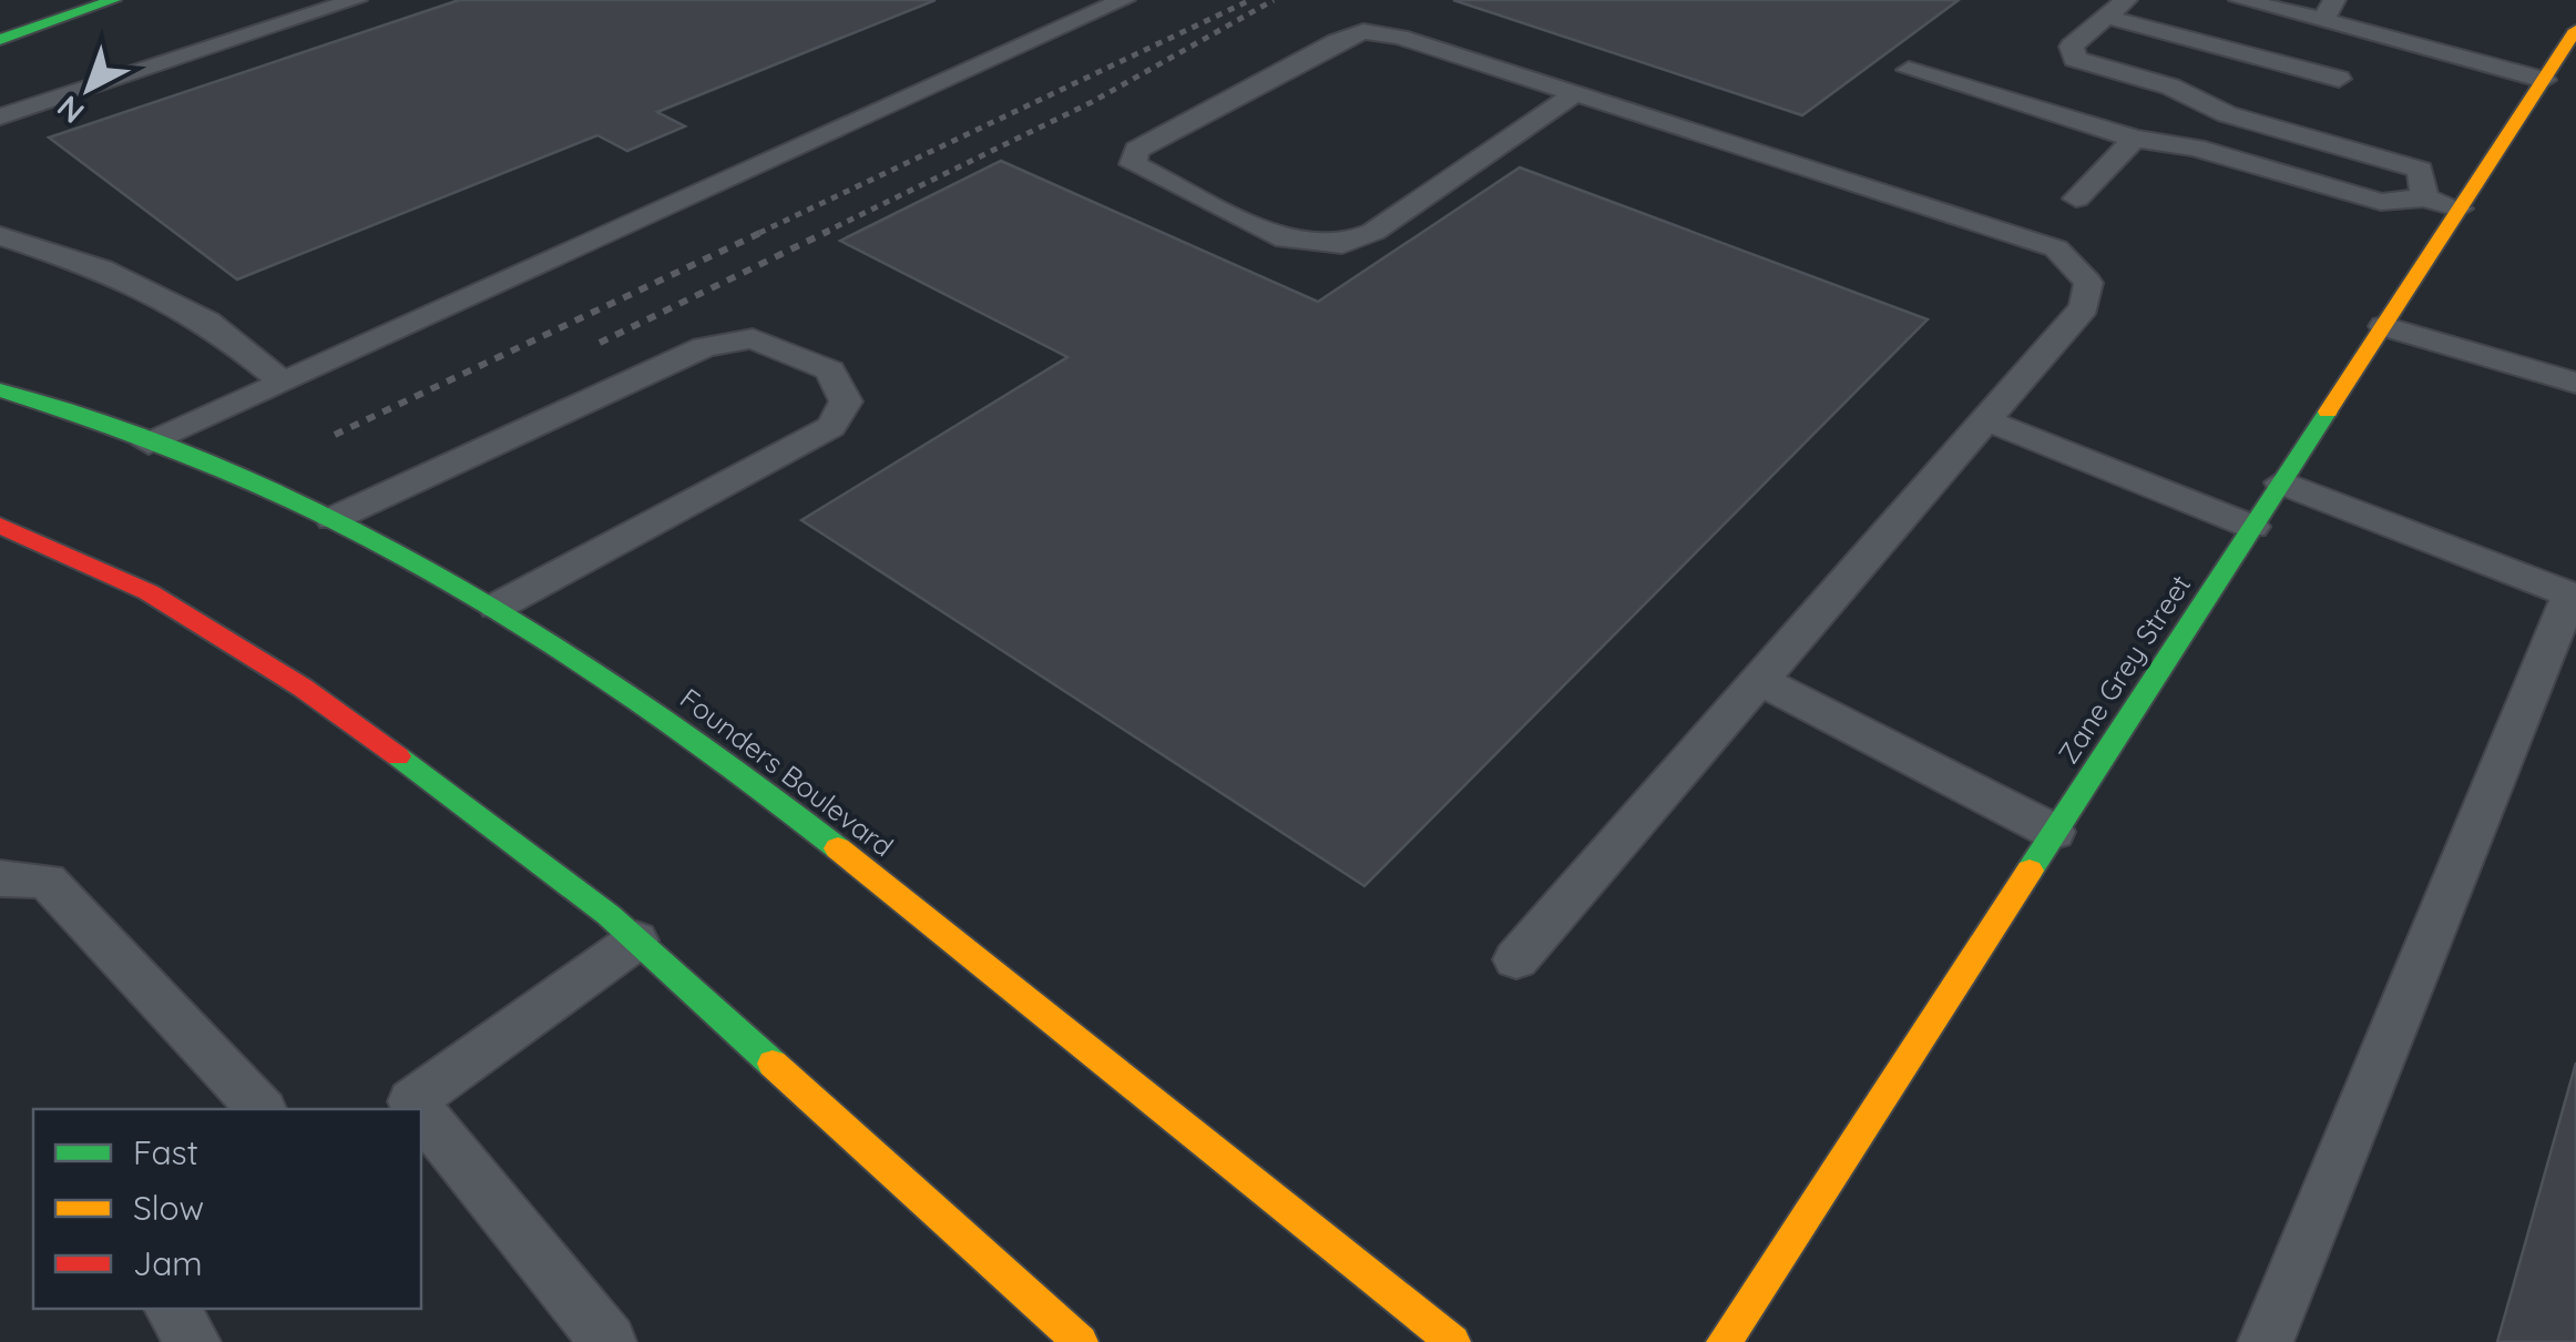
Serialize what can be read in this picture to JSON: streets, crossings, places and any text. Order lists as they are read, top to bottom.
{
  "streets": {
    "street": ["Zane Grey Street", "Founders Boulevard"]
  },
  "legend": ["Fast", "Slow", "Jam"],
  "north": "bottom left"
}
